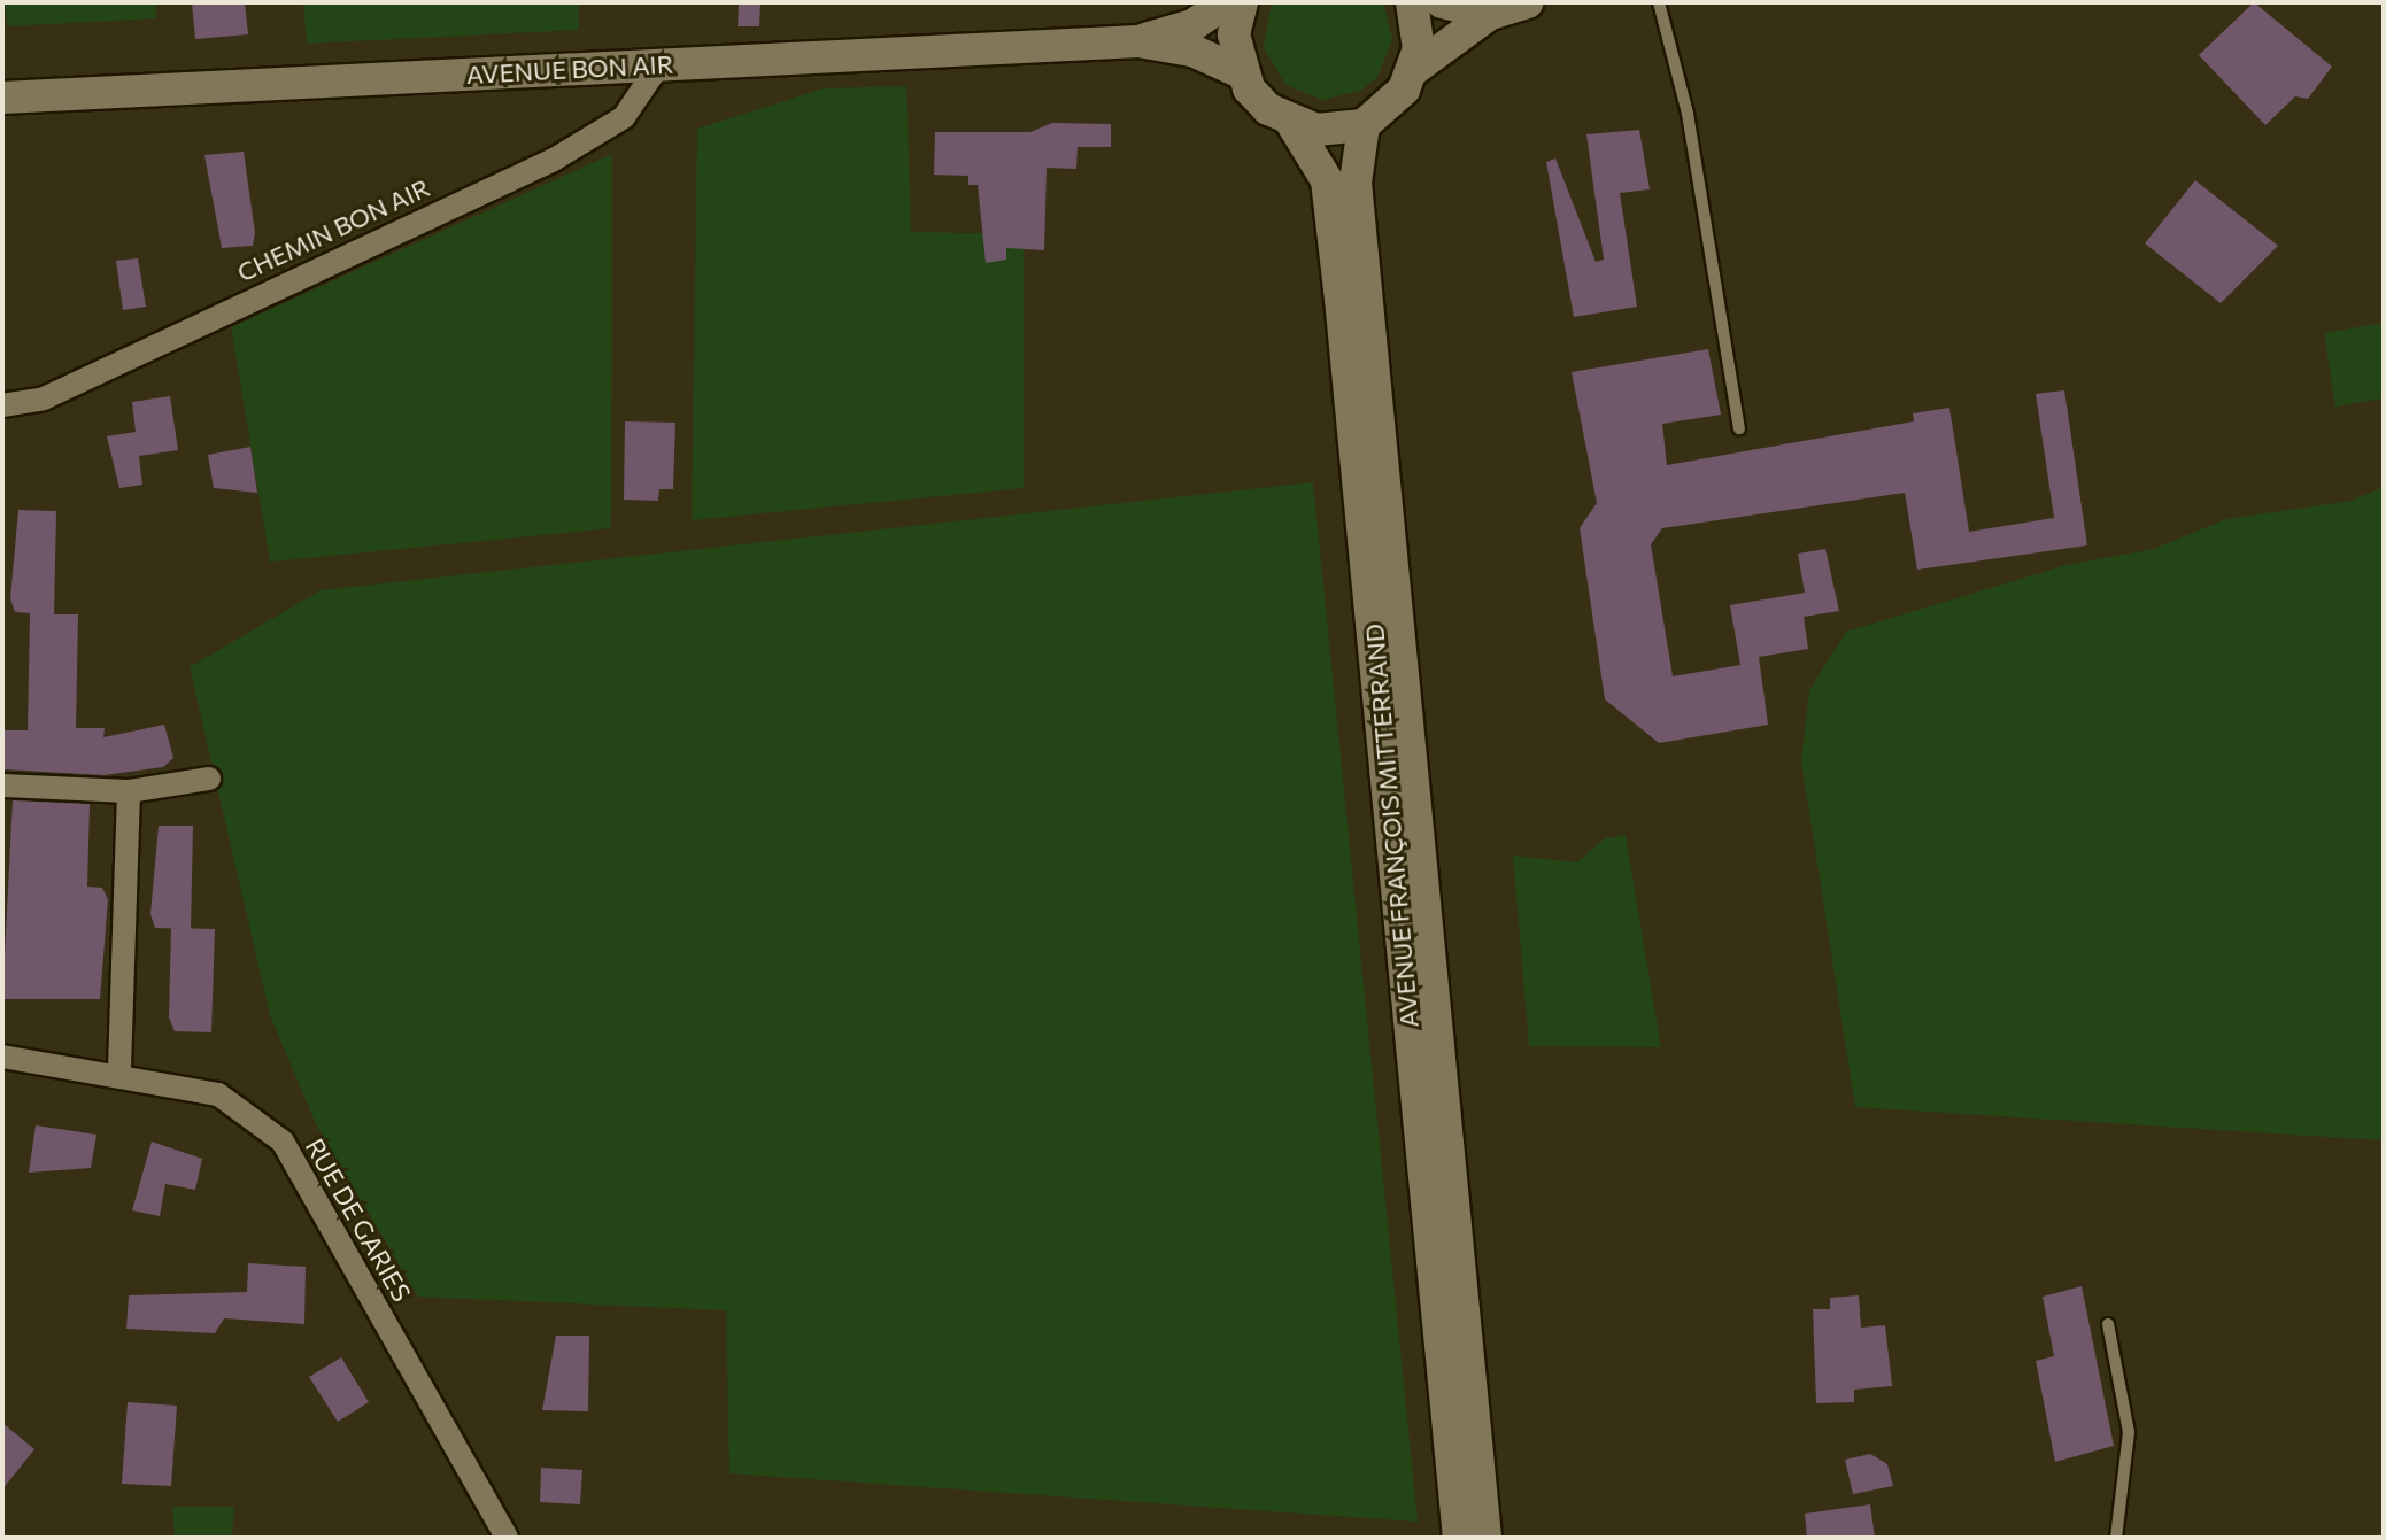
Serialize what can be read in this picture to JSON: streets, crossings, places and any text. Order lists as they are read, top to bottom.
{
  "streets": {
    "main road": ["AVENUE BON AIR", "AVENUE FRANÇOIS MITTERRAND"],
    "street": ["CHEMIN BON AIR", "RUE DE GARIES"]
  },
  "crossings": [
    ["AVENUE BON AIR", "CHEMIN BON AIR"],
    ["AVENUE BON AIR", "AVENUE FRANÇOIS MITTERRAND"]
  ]
}
